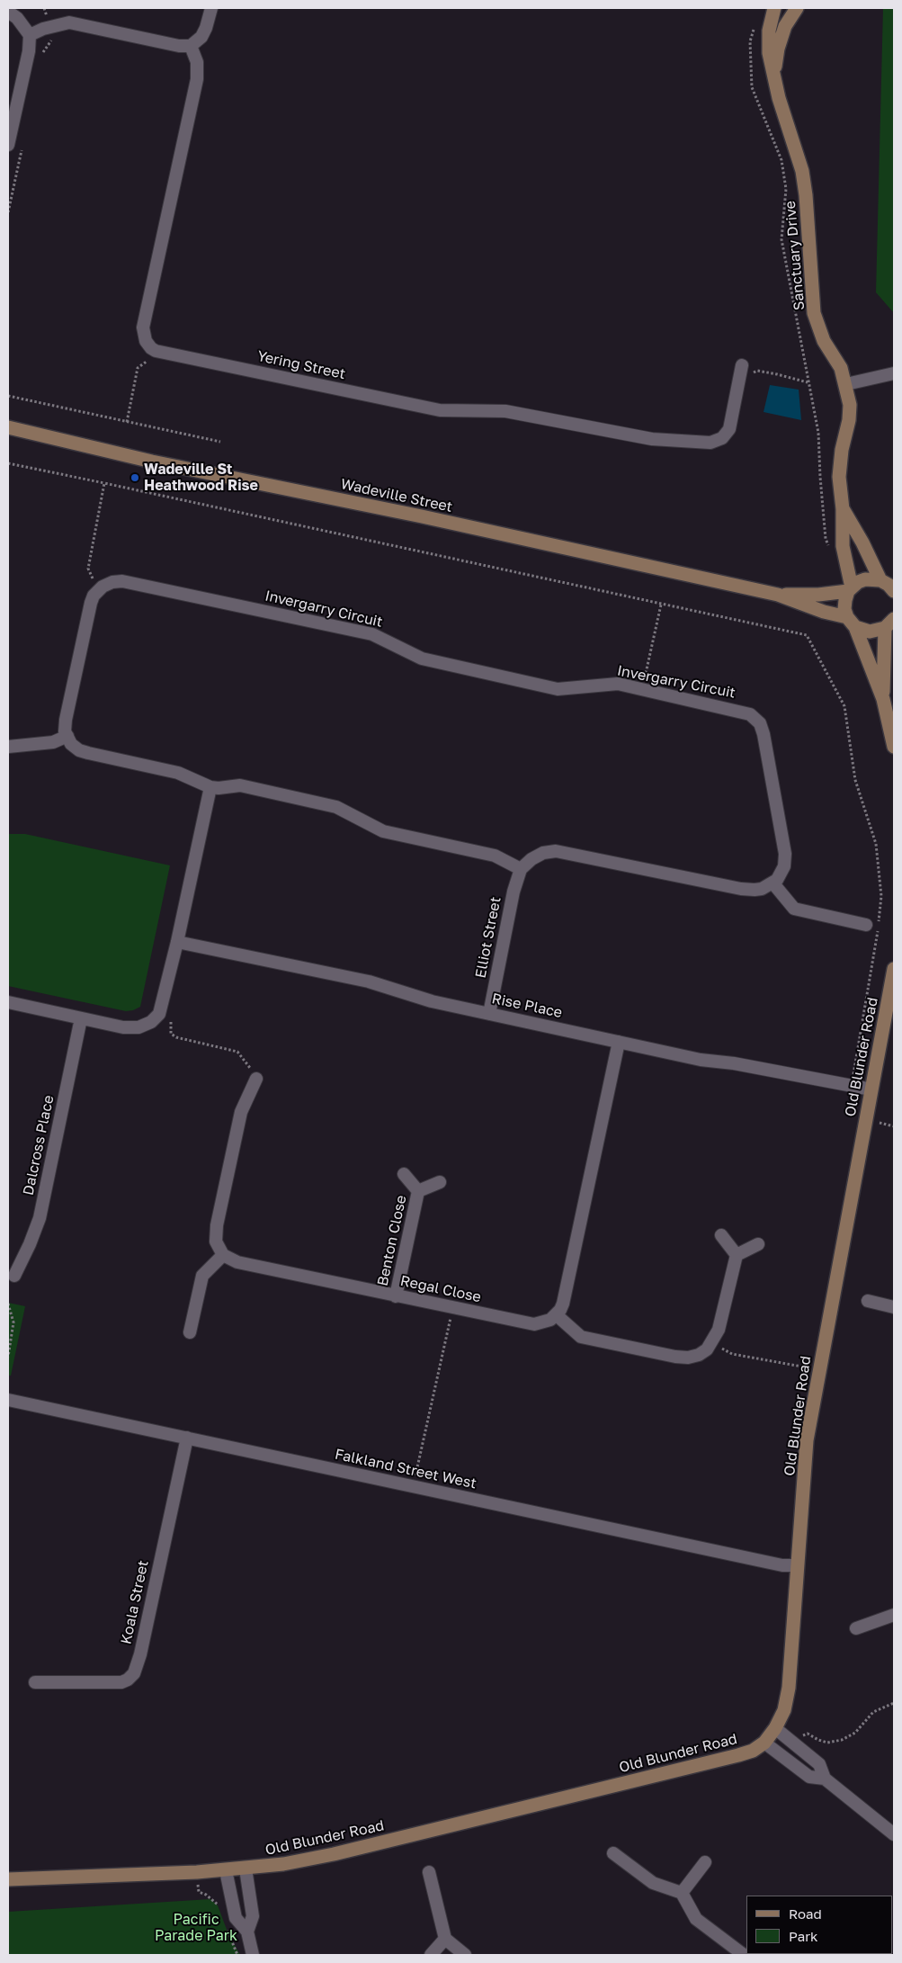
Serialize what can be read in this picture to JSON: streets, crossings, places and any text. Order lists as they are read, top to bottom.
{
  "streets": {
    "main road": ["Sanctuary Drive", "Wadeville Street", "Old Blunder Road"],
    "street": [
      "Yering Street",
      "Invergarry Circuit",
      "Elliot Street",
      "Rise Place",
      "Dalcross Place",
      "Benton Close",
      "Regal Close",
      "Falkland Street West",
      "Koala Street"
    ]
  },
  "crossings": [
    ["Sanctuary Drive", "Wadeville Street"],
    ["Elliot Street", "Rise Place"],
    ["Rise Place", "Old Blunder Road"],
    ["Old Blunder Road", "Falkland Street West"],
    ["Benton Close", "Regal Close"],
    ["Falkland Street West", "Koala Street"]
  ],
  "parks": ["Pacific Parade Park"],
  "places": ["Wadeville St Heathwood Rise"],
  "legend": ["Road", "Park"]
}
